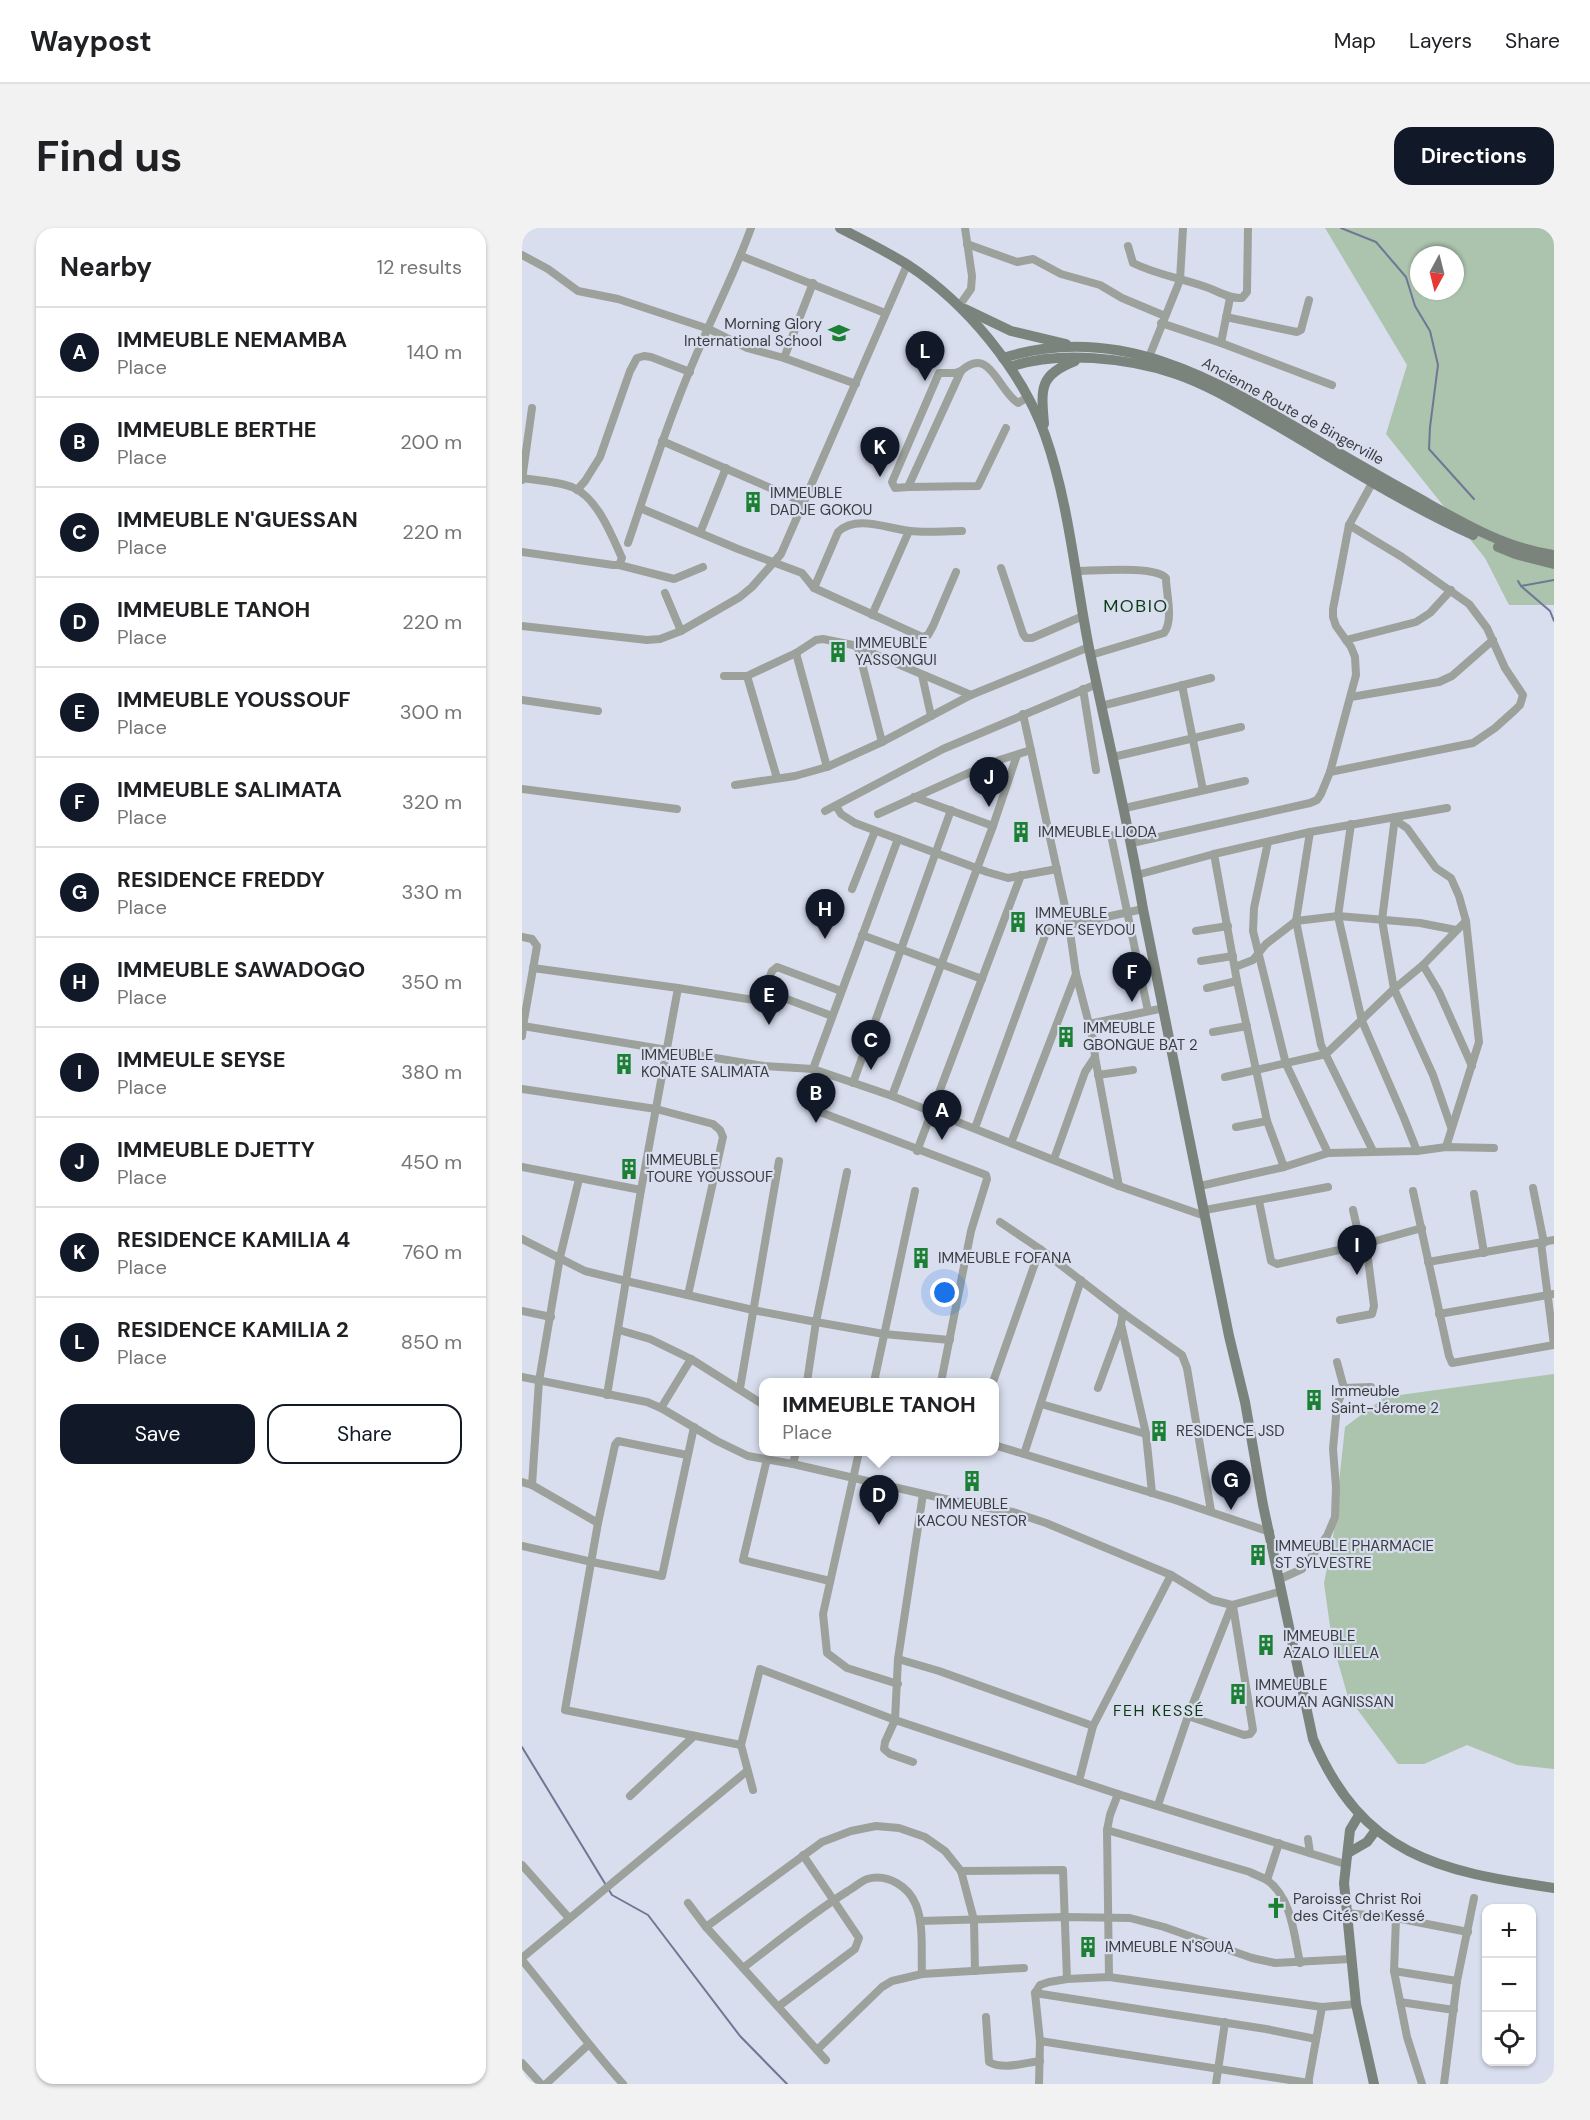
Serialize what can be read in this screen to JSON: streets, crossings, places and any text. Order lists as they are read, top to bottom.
{
  "streets": {
    "main road": ["Ancienne Route de Bingerville"]
  },
  "districts": ["MOBIO", "FEH KESSÉ"],
  "places": {
    "school or university": ["Morning Glory International School"],
    "building": [
      "IMMEUBLE DADJE GOKOU",
      "IMMEUBLE YASSONGUI",
      "IMMEUBLE LIODA",
      "IMMEUBLE KONE SEYDOU",
      "IMMEUBLE GBONGUE BAT 2",
      "IMMEUBLE KONATE SALIMATA",
      "IMMEUBLE TOURE YOUSSOUF",
      "IMMEUBLE FOFANA",
      "Immeuble Saint-Jérome 2",
      "RESIDENCE JSD",
      "IMMEUBLE KACOU NESTOR",
      "IMMEUBLE PHARMACIE ST SYLVESTRE",
      "IMMEUBLE AZALO ILLELA",
      "IMMEUBLE KOUMAN AGNISSAN",
      "IMMEUBLE N'SOUA"
    ],
    "church": ["Paroisse Christ Roi des Cités de Kessé"]
  },
  "north": "bottom",
  "page": {
    "header": "Waypost",
    "nav": ["Map", "Layers", "Share"],
    "buttons": [
      "Directions",
      ["Save", "Share"]
    ],
    "title": "Find us",
    "heading": ["Nearby", "12 results"],
    "list": [
      {
        "mark": "A",
        "name": "IMMEUBLE NEMAMBA",
        "note": "Place",
        "value": "140 m"
      },
      {
        "mark": "B",
        "name": "IMMEUBLE BERTHE",
        "note": "Place",
        "value": "200 m"
      },
      {
        "mark": "C",
        "name": "IMMEUBLE N'GUESSAN",
        "note": "Place",
        "value": "220 m"
      },
      {
        "mark": "D",
        "name": "IMMEUBLE TANOH",
        "note": "Place",
        "value": "220 m"
      },
      {
        "mark": "E",
        "name": "IMMEUBLE YOUSSOUF",
        "note": "Place",
        "value": "300 m"
      },
      {
        "mark": "F",
        "name": "IMMEUBLE SALIMATA",
        "note": "Place",
        "value": "320 m"
      },
      {
        "mark": "G",
        "name": "RESIDENCE FREDDY",
        "note": "Place",
        "value": "330 m"
      },
      {
        "mark": "H",
        "name": "IMMEUBLE SAWADOGO",
        "note": "Place",
        "value": "350 m"
      },
      {
        "mark": "I",
        "name": "IMMEULE SEYSE",
        "note": "Place",
        "value": "380 m"
      },
      {
        "mark": "J",
        "name": "IMMEUBLE DJETTY",
        "note": "Place",
        "value": "450 m"
      },
      {
        "mark": "K",
        "name": "RESIDENCE KAMILIA 4",
        "note": "Place",
        "value": "760 m"
      },
      {
        "mark": "L",
        "name": "RESIDENCE KAMILIA 2",
        "note": "Place",
        "value": "850 m"
      }
    ],
    "pins": [
      "L",
      "K",
      "J",
      "H",
      "F",
      "E",
      "C",
      "B",
      "A",
      "I",
      "G",
      "D"
    ],
    "popup": ["IMMEUBLE TANOH", "Place"],
    "map_buttons": ["+", "−"]
  }
}
